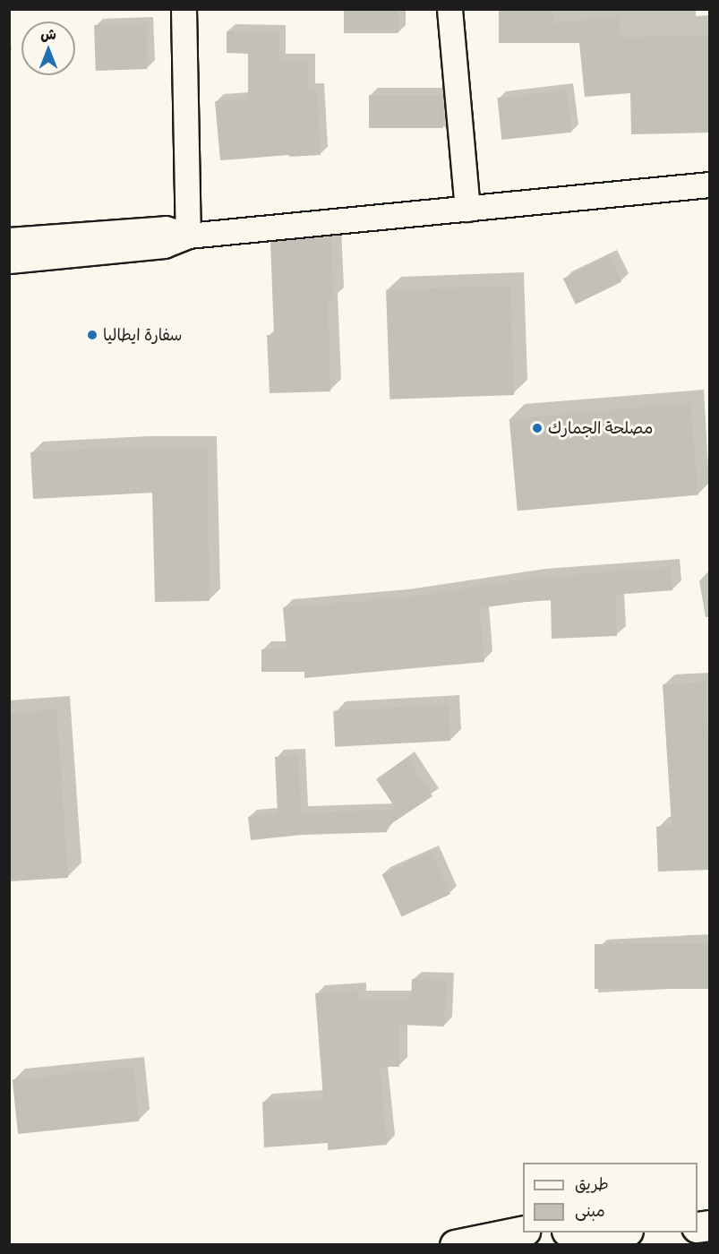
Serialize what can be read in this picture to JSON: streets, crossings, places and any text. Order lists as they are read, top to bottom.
{
  "places": ["سفارة ايطاليا", "مصلحة الجمارك"],
  "legend": ["طريق", "مبنى"],
  "north": "top"
}
